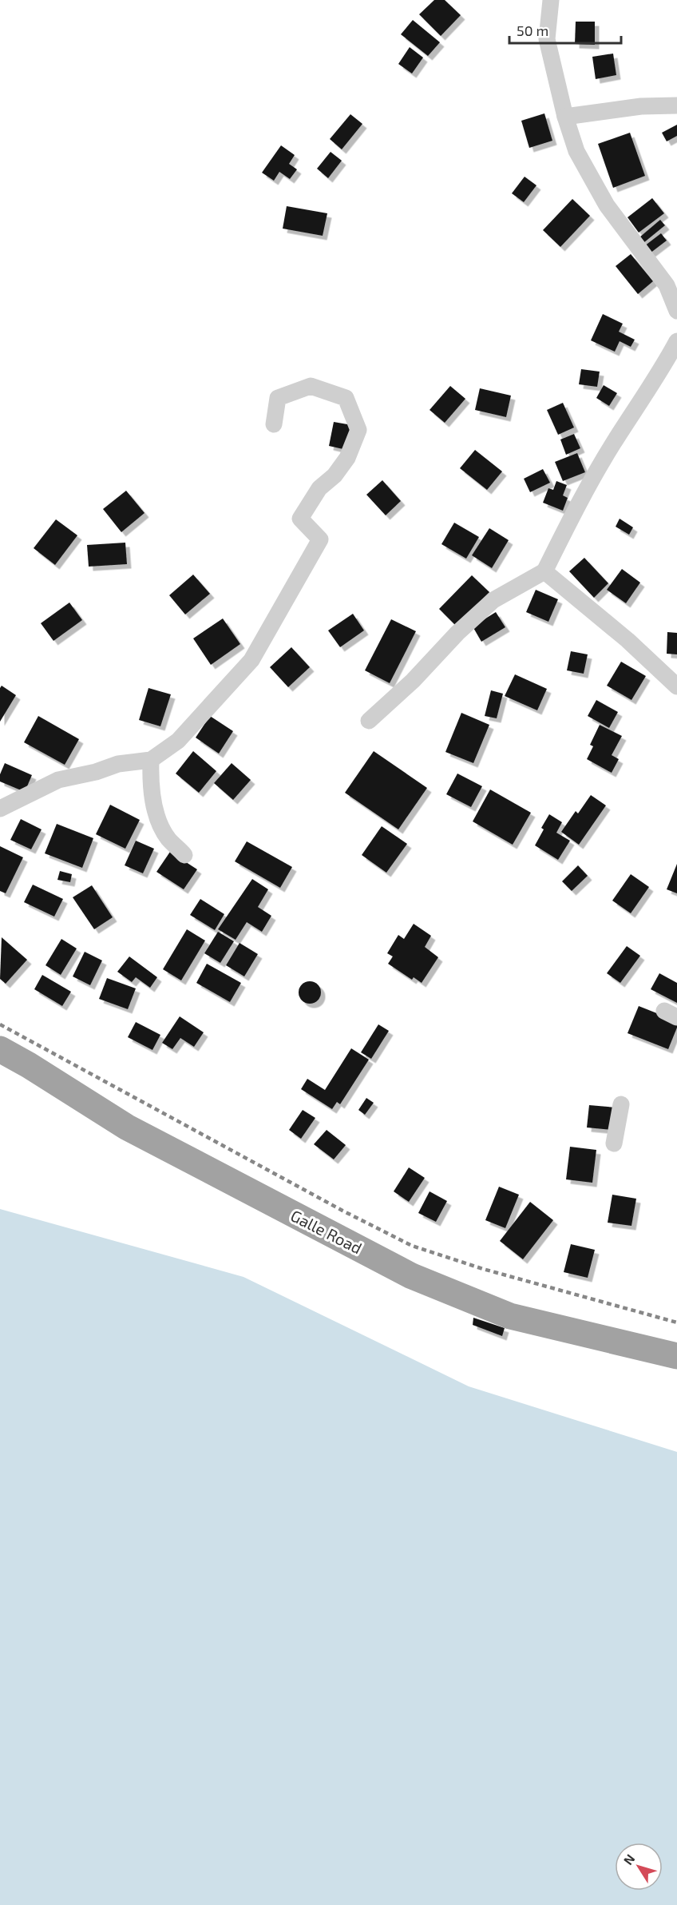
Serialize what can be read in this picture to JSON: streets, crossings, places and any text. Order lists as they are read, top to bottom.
{
  "streets": {
    "highway": ["Galle Road"]
  },
  "scale_bar": "50 m",
  "north": "top left"
}
